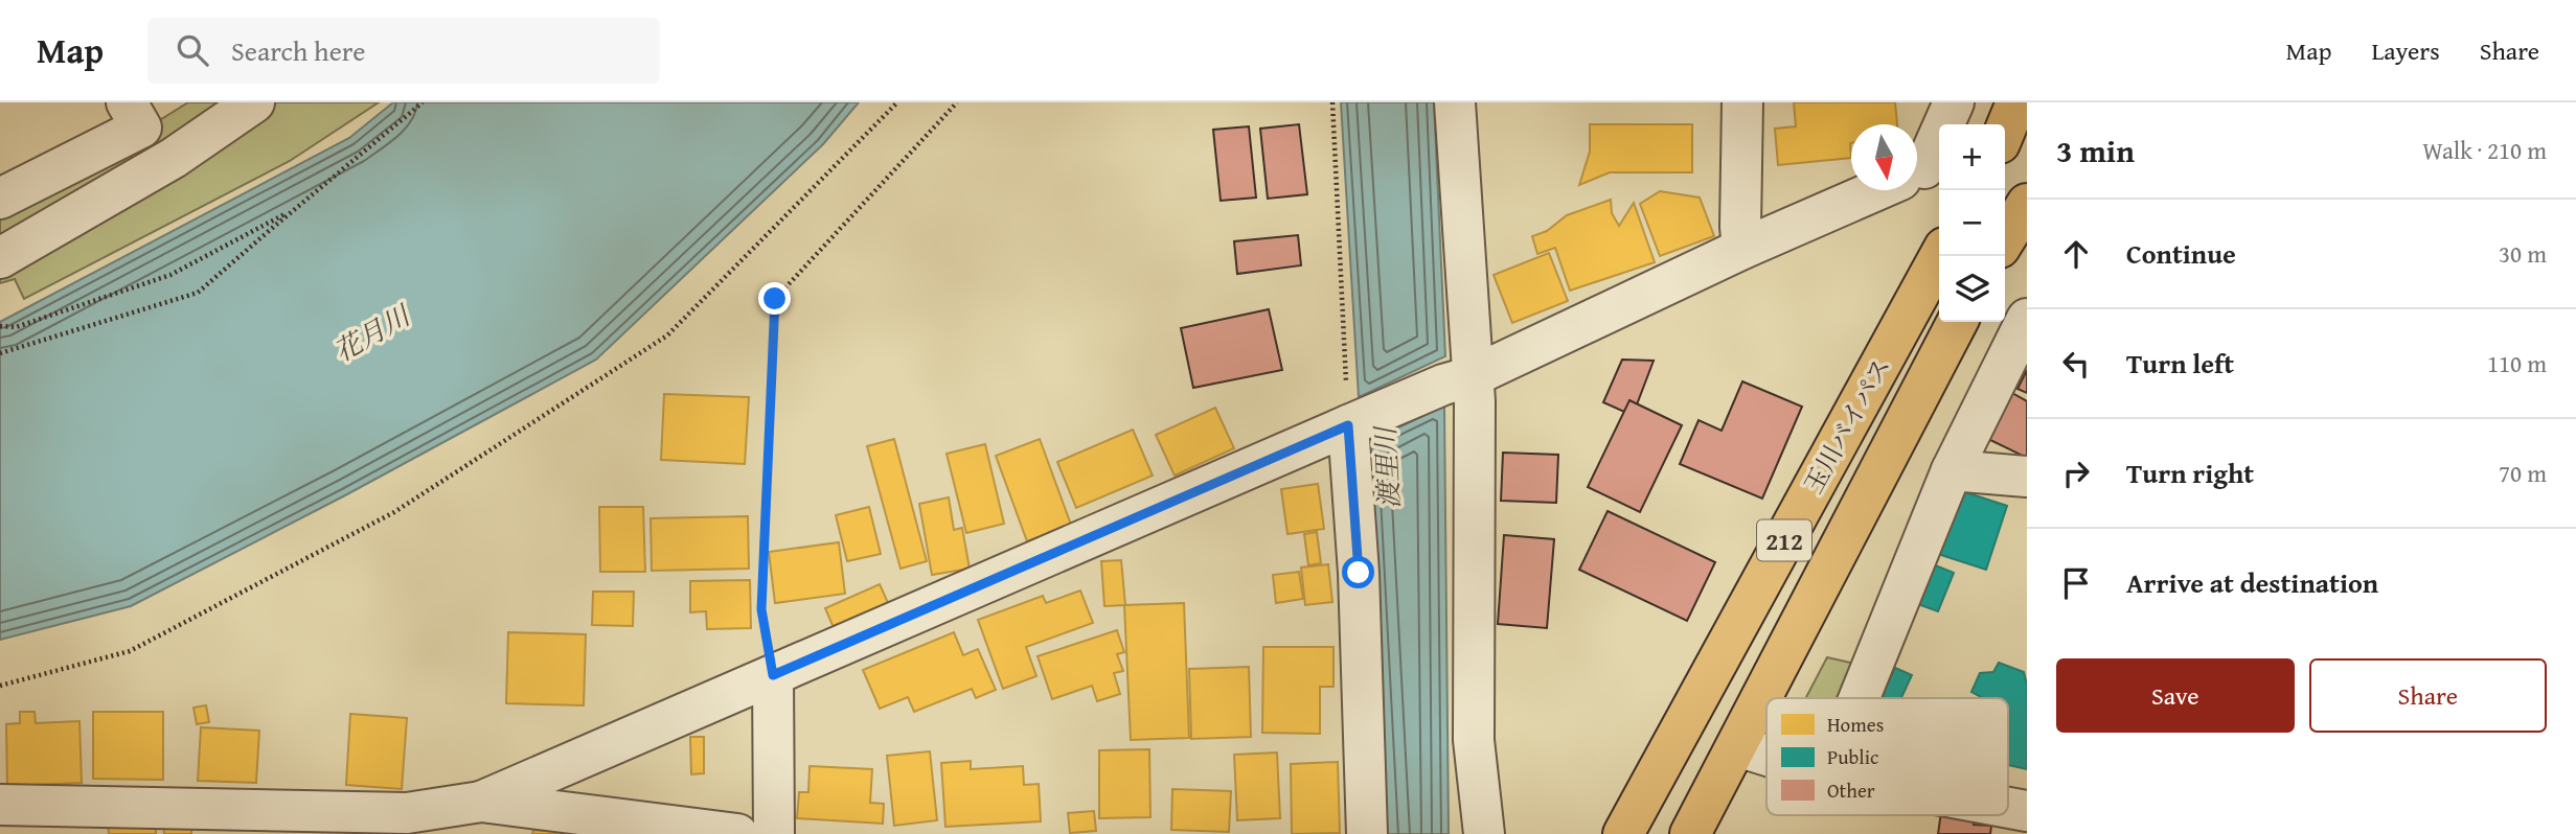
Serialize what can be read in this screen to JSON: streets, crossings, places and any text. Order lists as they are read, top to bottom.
{
  "streets": {
    "highway": ["玉川バイパス", "212"]
  },
  "water": ["花月川", "渡里川"],
  "legend": ["Homes", "Public", "Other"],
  "north": "bottom",
  "page": {
    "header": "Map",
    "search": "Search here",
    "nav": ["Map", "Layers", "Share"],
    "heading": ["3 min", "Walk · 210 m"],
    "map_buttons": ["+", "−"],
    "list": [
      ["Continue", "30 m"],
      ["Turn left", "110 m"],
      ["Turn right", "70 m"],
      "Arrive at destination"
    ],
    "buttons": ["Save", "Share"]
  }
}
